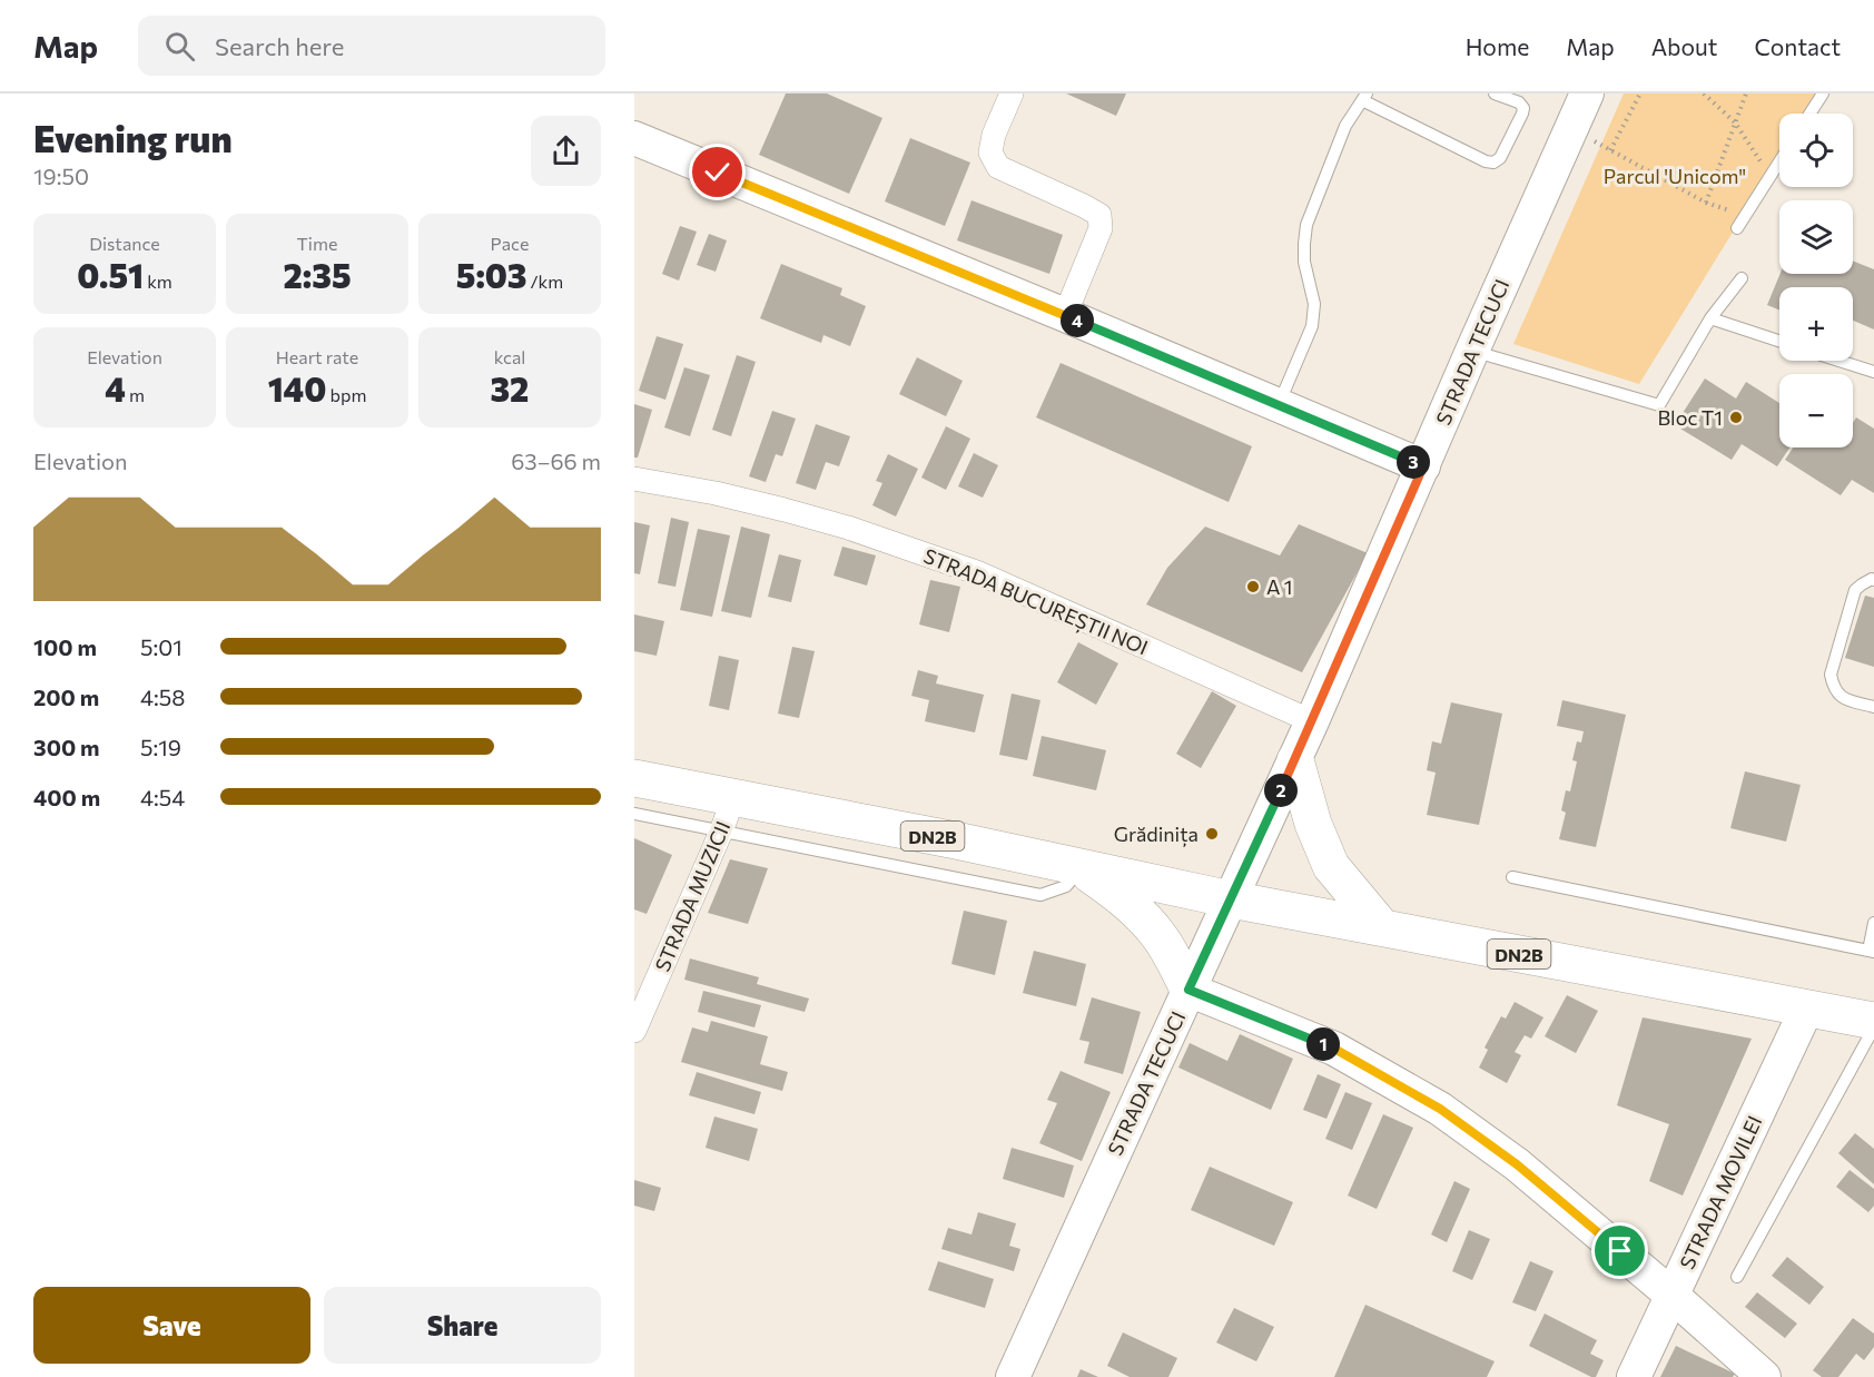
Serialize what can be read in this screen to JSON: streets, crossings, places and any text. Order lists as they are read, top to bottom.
{
  "streets": {
    "main road": ["DN2B"],
    "street": [
      "STRADA TECUCI",
      "STRADA BUCUREȘTII NOI",
      "STRADA MUZICII",
      "STRADA MOVILEI"
    ]
  },
  "crossings": [
    ["STRADA TECUCI", "STRADA BUCUREȘTII NOI"],
    ["STRADA TECUCI", "DN2B"],
    ["DN2B", "STRADA MUZICII"],
    ["DN2B", "STRADA MOVILEI"]
  ],
  "parks": ["Parcul 'Unicom\""],
  "places": ["Bloc T1", "A 1", "Grădinița"],
  "page": {
    "header": "Map",
    "search": "Search here",
    "nav": [
      "Home",
      "Map",
      "About",
      "Contact"
    ],
    "heading": ["Evening run", "19:50"],
    "map_buttons": ["+", "−"],
    "stats": [
      ["Distance", "0.51 km"],
      ["Time", "2:35"],
      ["Pace", "5:03 /km"],
      ["Elevation", "4 m"],
      ["Heart rate", "140 bpm"],
      ["kcal", "32"]
    ],
    "pins": [
      "4",
      "3",
      "2",
      "1"
    ],
    "chart": ["Elevation", "63–66 m"],
    "list": [
      {
        "name": "100 m",
        "note": "5:01"
      },
      {
        "name": "200 m",
        "note": "4:58"
      },
      {
        "name": "300 m",
        "note": "5:19"
      },
      {
        "name": "400 m",
        "note": "4:54"
      }
    ],
    "buttons": ["Save", "Share"]
  }
}
